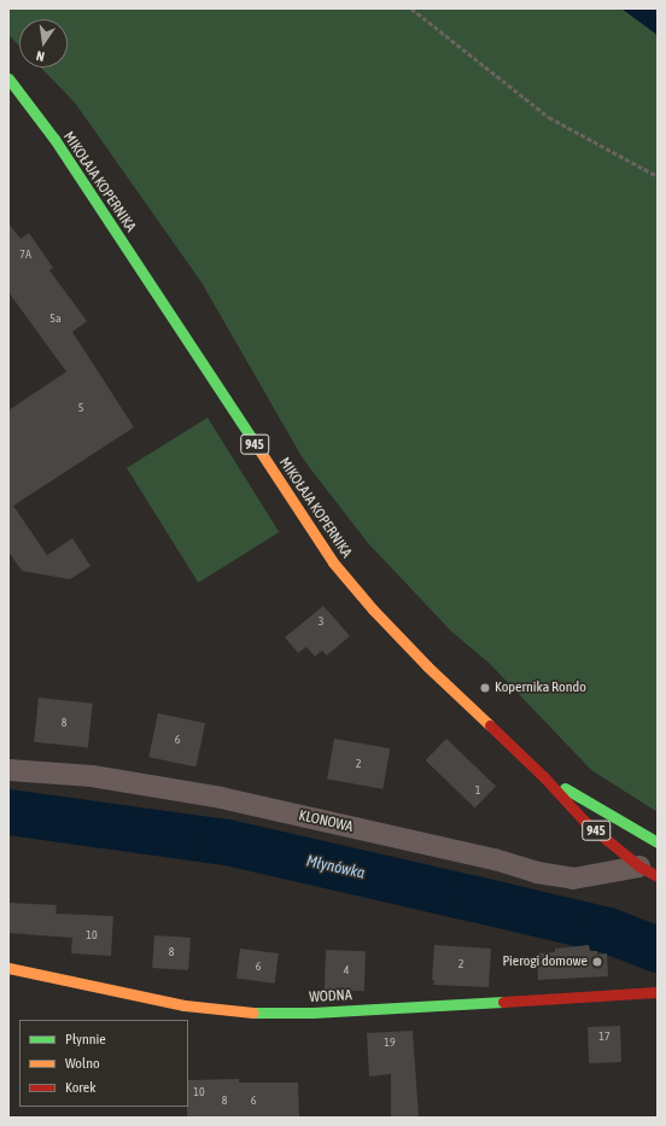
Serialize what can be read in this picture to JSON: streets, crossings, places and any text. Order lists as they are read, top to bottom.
{
  "streets": {
    "main road": ["MIKOŁAJA KOPERNIKA", "945", "WODNA"],
    "street": ["KLONOWA"]
  },
  "crossings": [
    ["MIKOŁAJA KOPERNIKA", "KLONOWA"]
  ],
  "water": ["Młynówka"],
  "places": ["Kopernika Rondo", "Pierogi domowe"],
  "house_numbers": [
    "7A",
    "5a",
    "5",
    "3",
    "8",
    "6",
    "2",
    "1",
    "10",
    "8",
    "2",
    "6",
    "4",
    "17",
    "19",
    "10",
    "8",
    "6"
  ],
  "legend": ["Płynnie", "Wolno", "Korek"],
  "north": "bottom"
}
